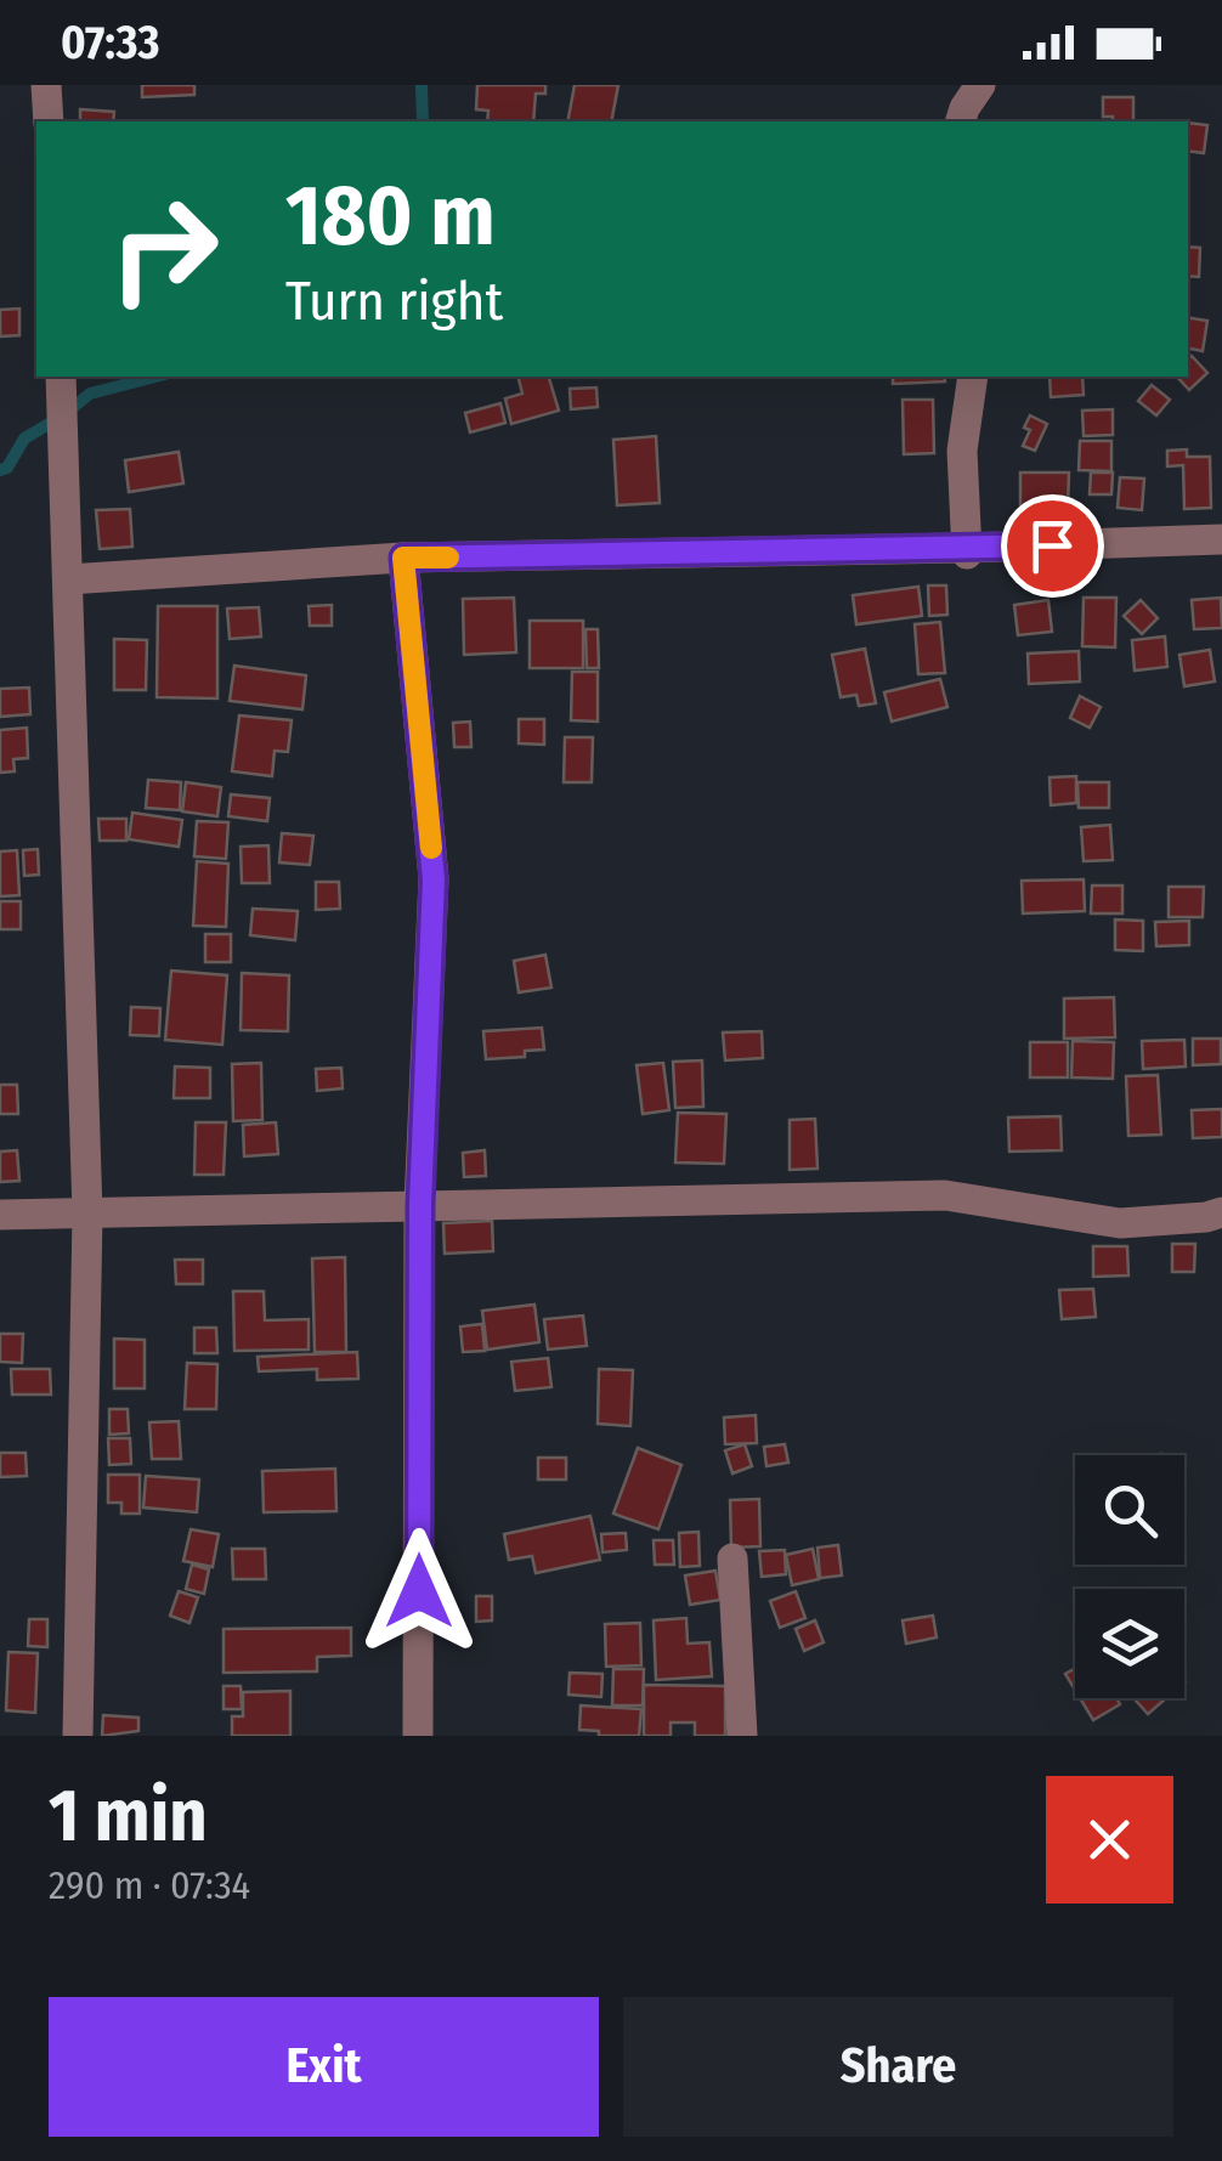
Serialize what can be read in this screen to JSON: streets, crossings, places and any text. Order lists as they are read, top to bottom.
{
  "page": {
    "status": "07:33",
    "turn": ["180 m", "Turn right"],
    "heading": ["1 min", "290 m · 07:34"],
    "buttons": ["Exit", "Share"]
  }
}
